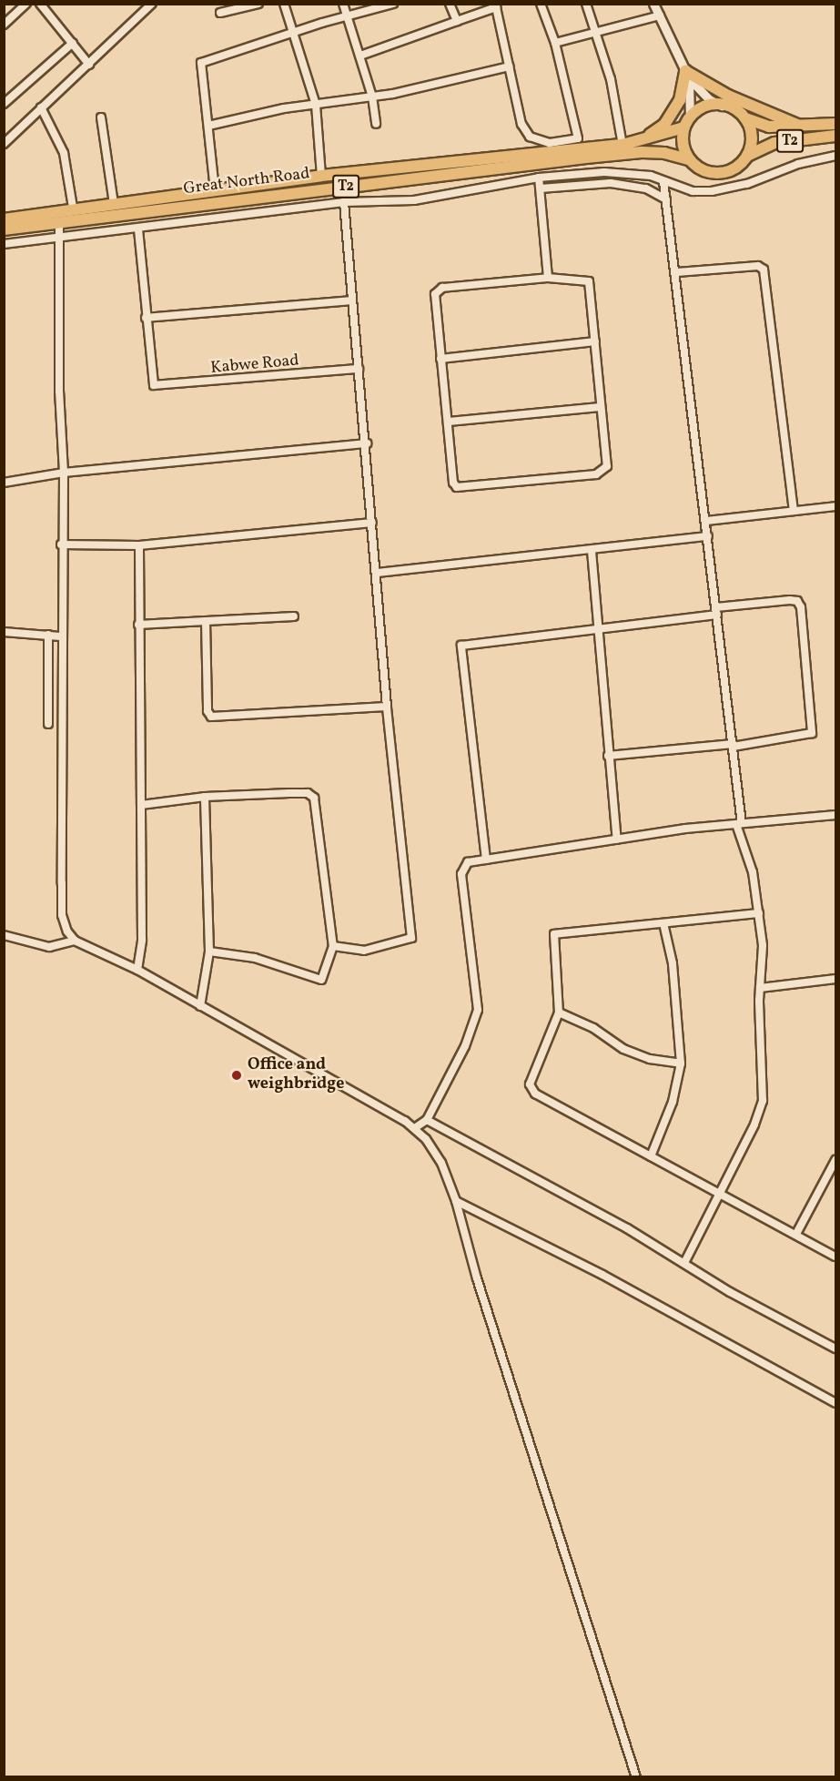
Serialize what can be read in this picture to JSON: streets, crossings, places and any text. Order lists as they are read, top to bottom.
{
  "streets": {
    "main road": ["T2", "Great North Road"],
    "street": ["Kabwe Road"]
  },
  "crossings": [
    ["T2", "Great North Road"]
  ],
  "places": ["Office and weighbridge"]
}
